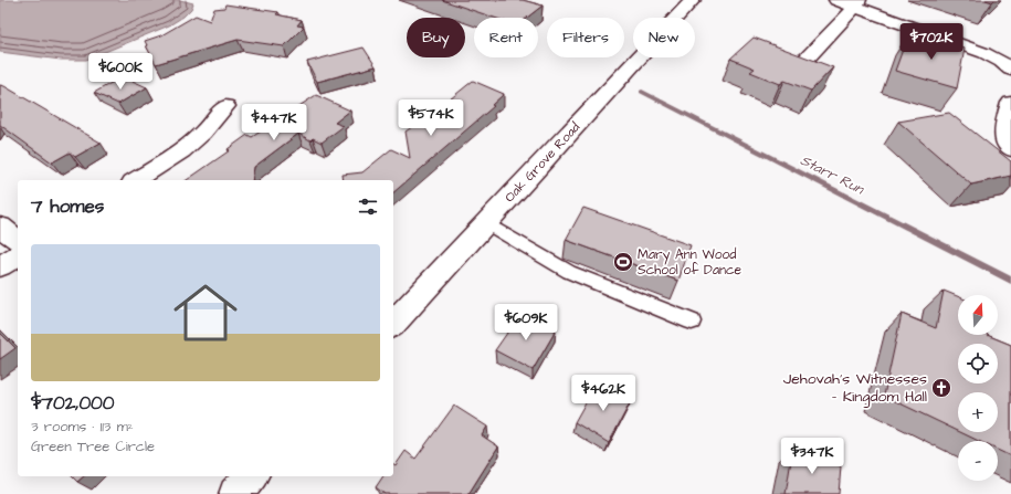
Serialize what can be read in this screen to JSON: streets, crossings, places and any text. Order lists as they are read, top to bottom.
{
  "streets": {
    "street": ["Oak Grove Road"]
  },
  "water": ["Starr Run"],
  "places": {
    "sports": ["Mary Ann Wood School of Dance"],
    "church": ["Jehovah's Witnesses - Kingdom Hall"]
  },
  "north": "top",
  "page": {
    "chip": [
      "Buy",
      "Rent",
      "Filters",
      "New"
    ],
    "price": [
      "$702K",
      "$600K",
      "$574K",
      "$447K",
      "$609K",
      "$462K",
      "$347K"
    ],
    "heading": "7 homes",
    "list": [
      {
        "name": "$702,000",
        "note": "3 rooms · 113 m² · Green Tree Circle"
      }
    ],
    "map_buttons": ["+", "−"]
  }
}
